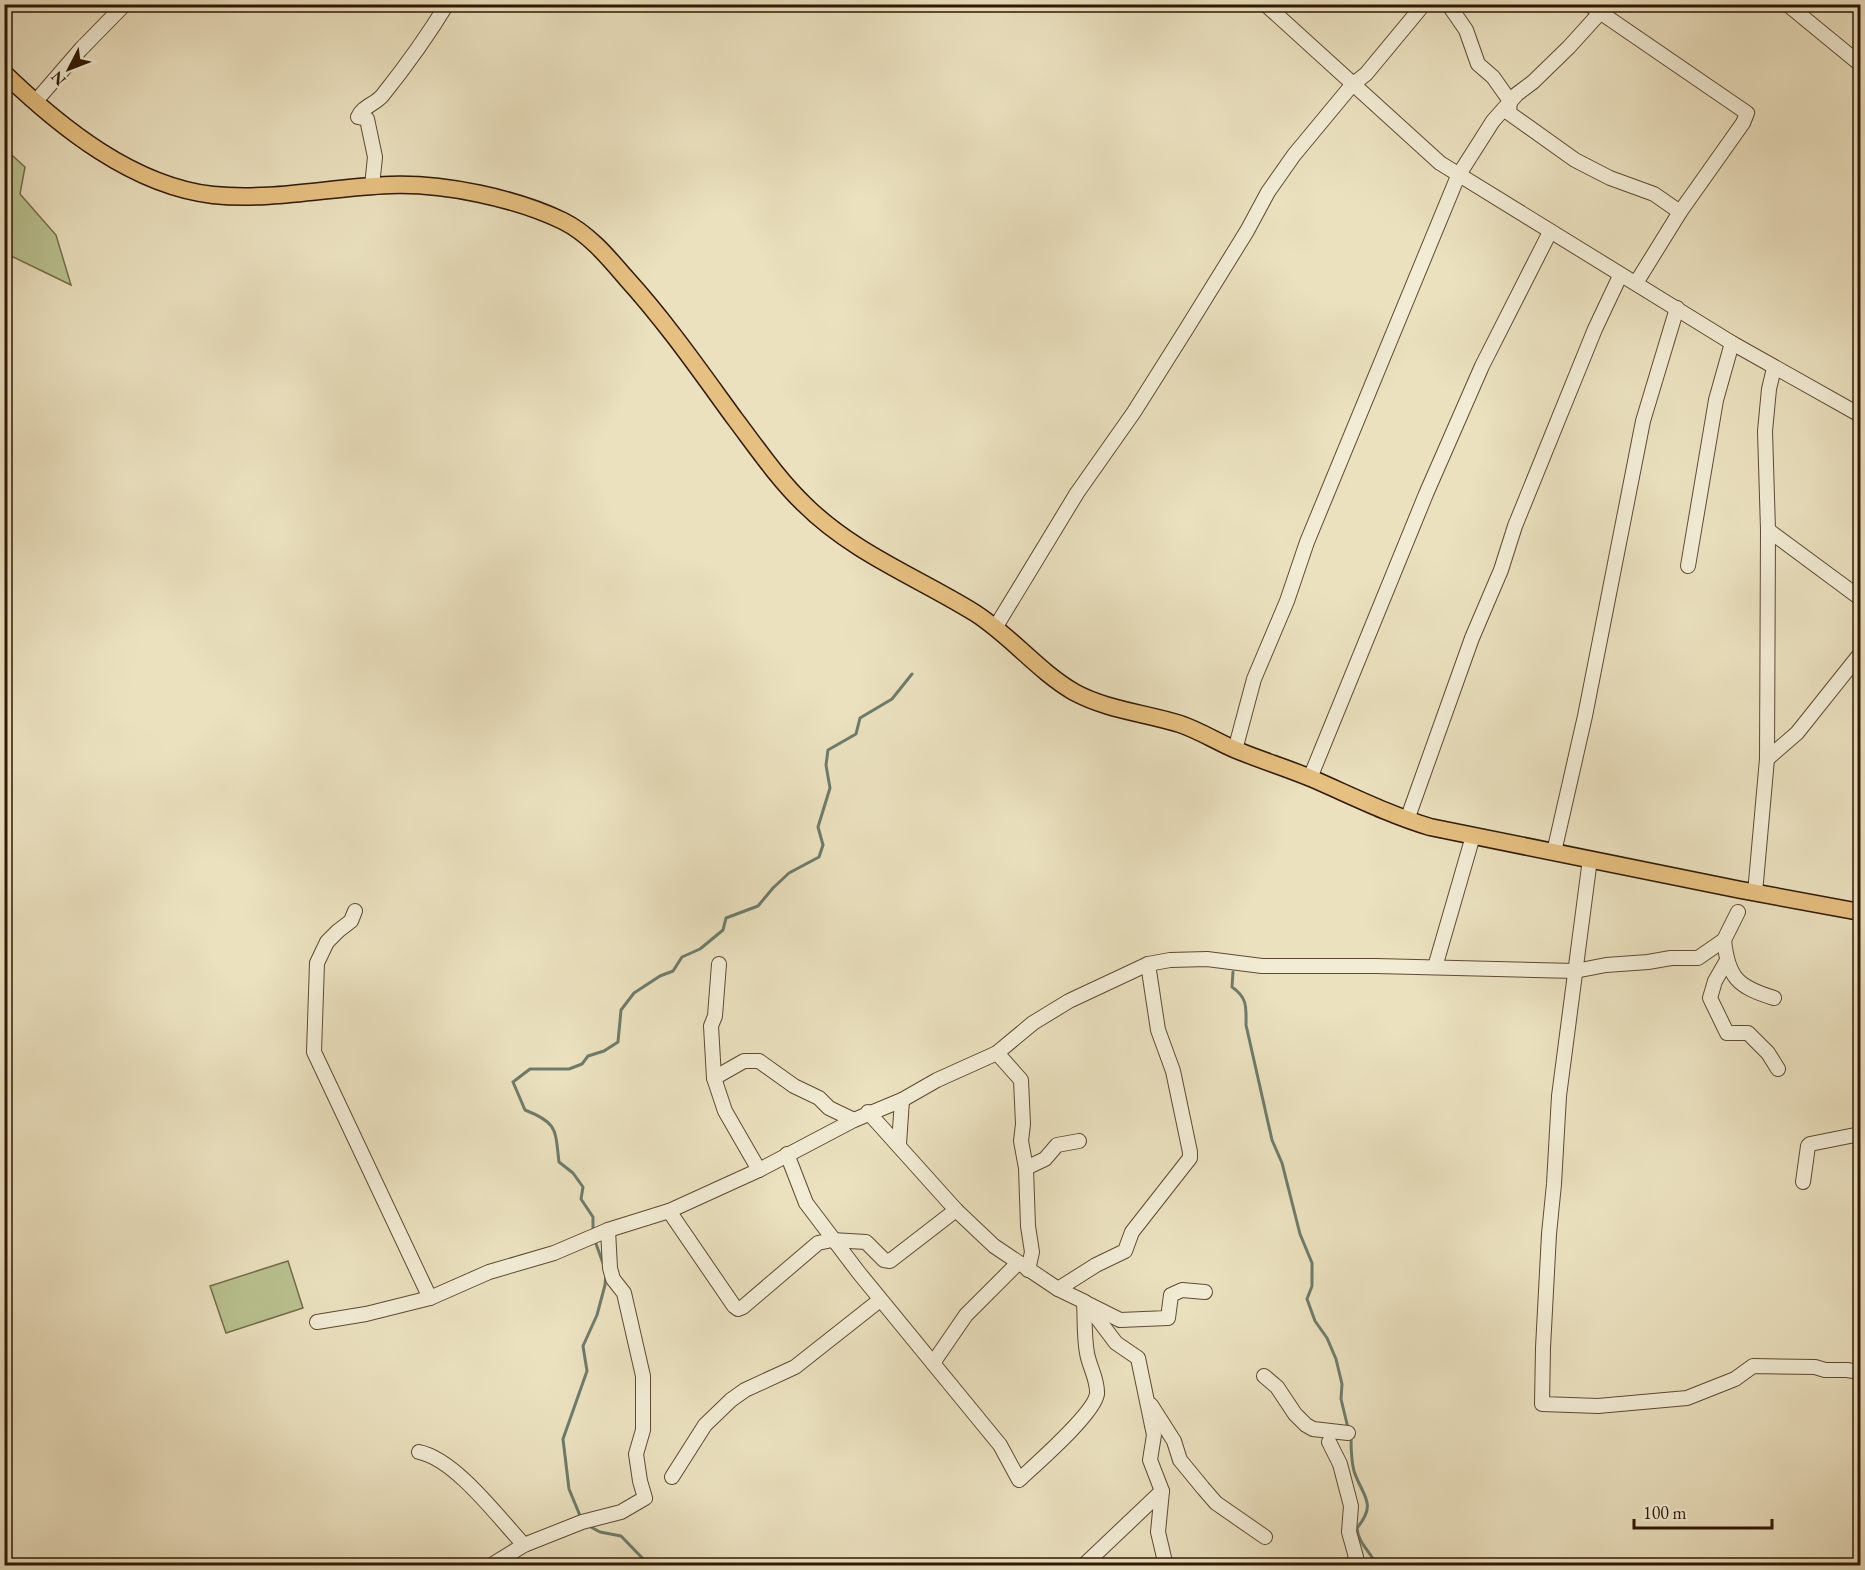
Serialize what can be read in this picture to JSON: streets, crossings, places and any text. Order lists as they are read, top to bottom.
{
  "scale_bar": "100 m",
  "north": "bottom left"
}
